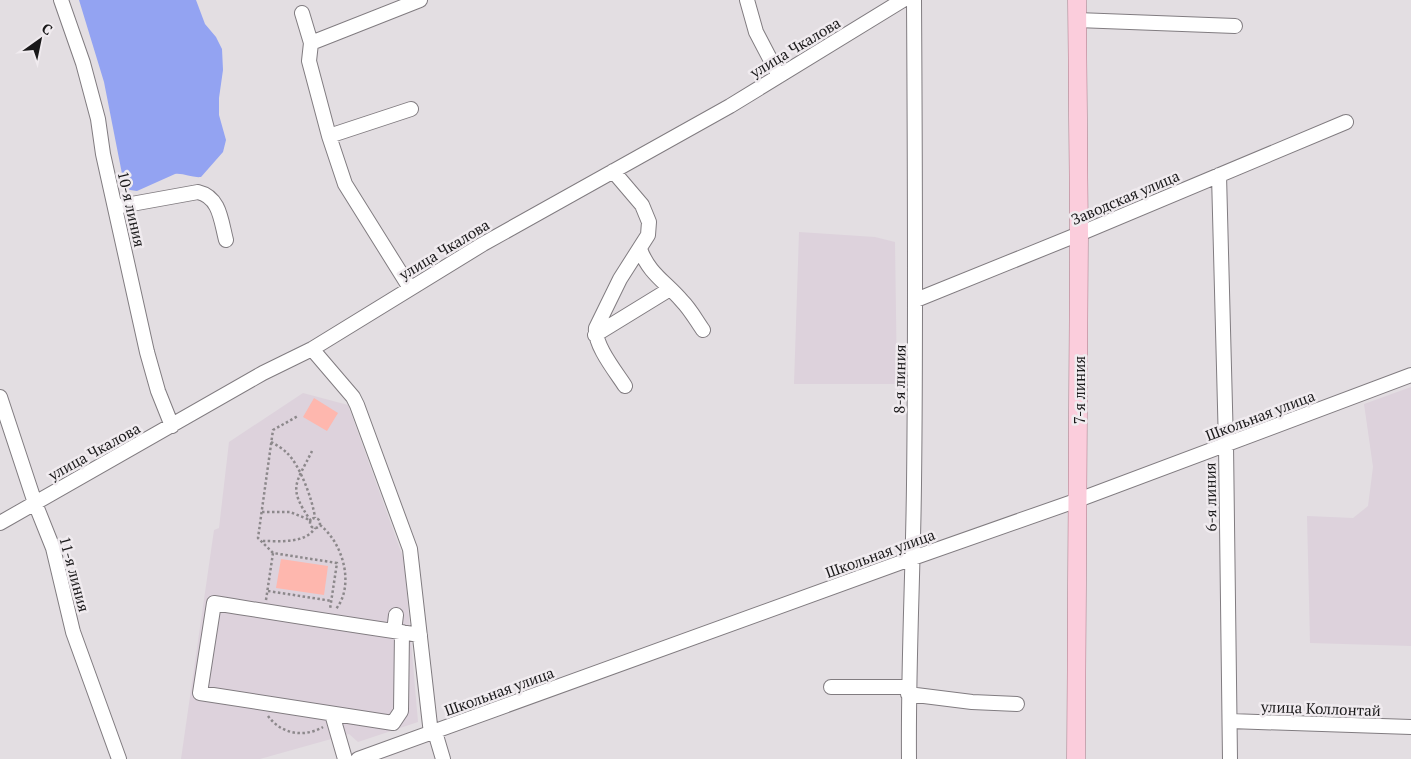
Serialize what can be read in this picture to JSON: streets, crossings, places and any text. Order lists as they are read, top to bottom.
{
  "streets": {
    "main road": ["7-я линия"],
    "street": [
      "улица Чкалова",
      "Заводская улица",
      "10-я линия",
      "8-я линия",
      "Школьная улица",
      "6-я линия",
      "11-я линия",
      "улица Коллонтай"
    ]
  },
  "crossings": [
    ["улица Чкалова", "10-я линия"],
    ["улица Чкалова", "11-я линия"],
    ["Заводская улица", "8-я линия"],
    ["Заводская улица", "7-я линия"],
    ["Заводская улица", "6-я линия"],
    ["8-я линия", "Школьная улица"],
    ["7-я линия", "Школьная улица"],
    ["Школьная улица", "6-я линия"],
    ["6-я линия", "улица Коллонтай"]
  ],
  "north": "top right"
}
